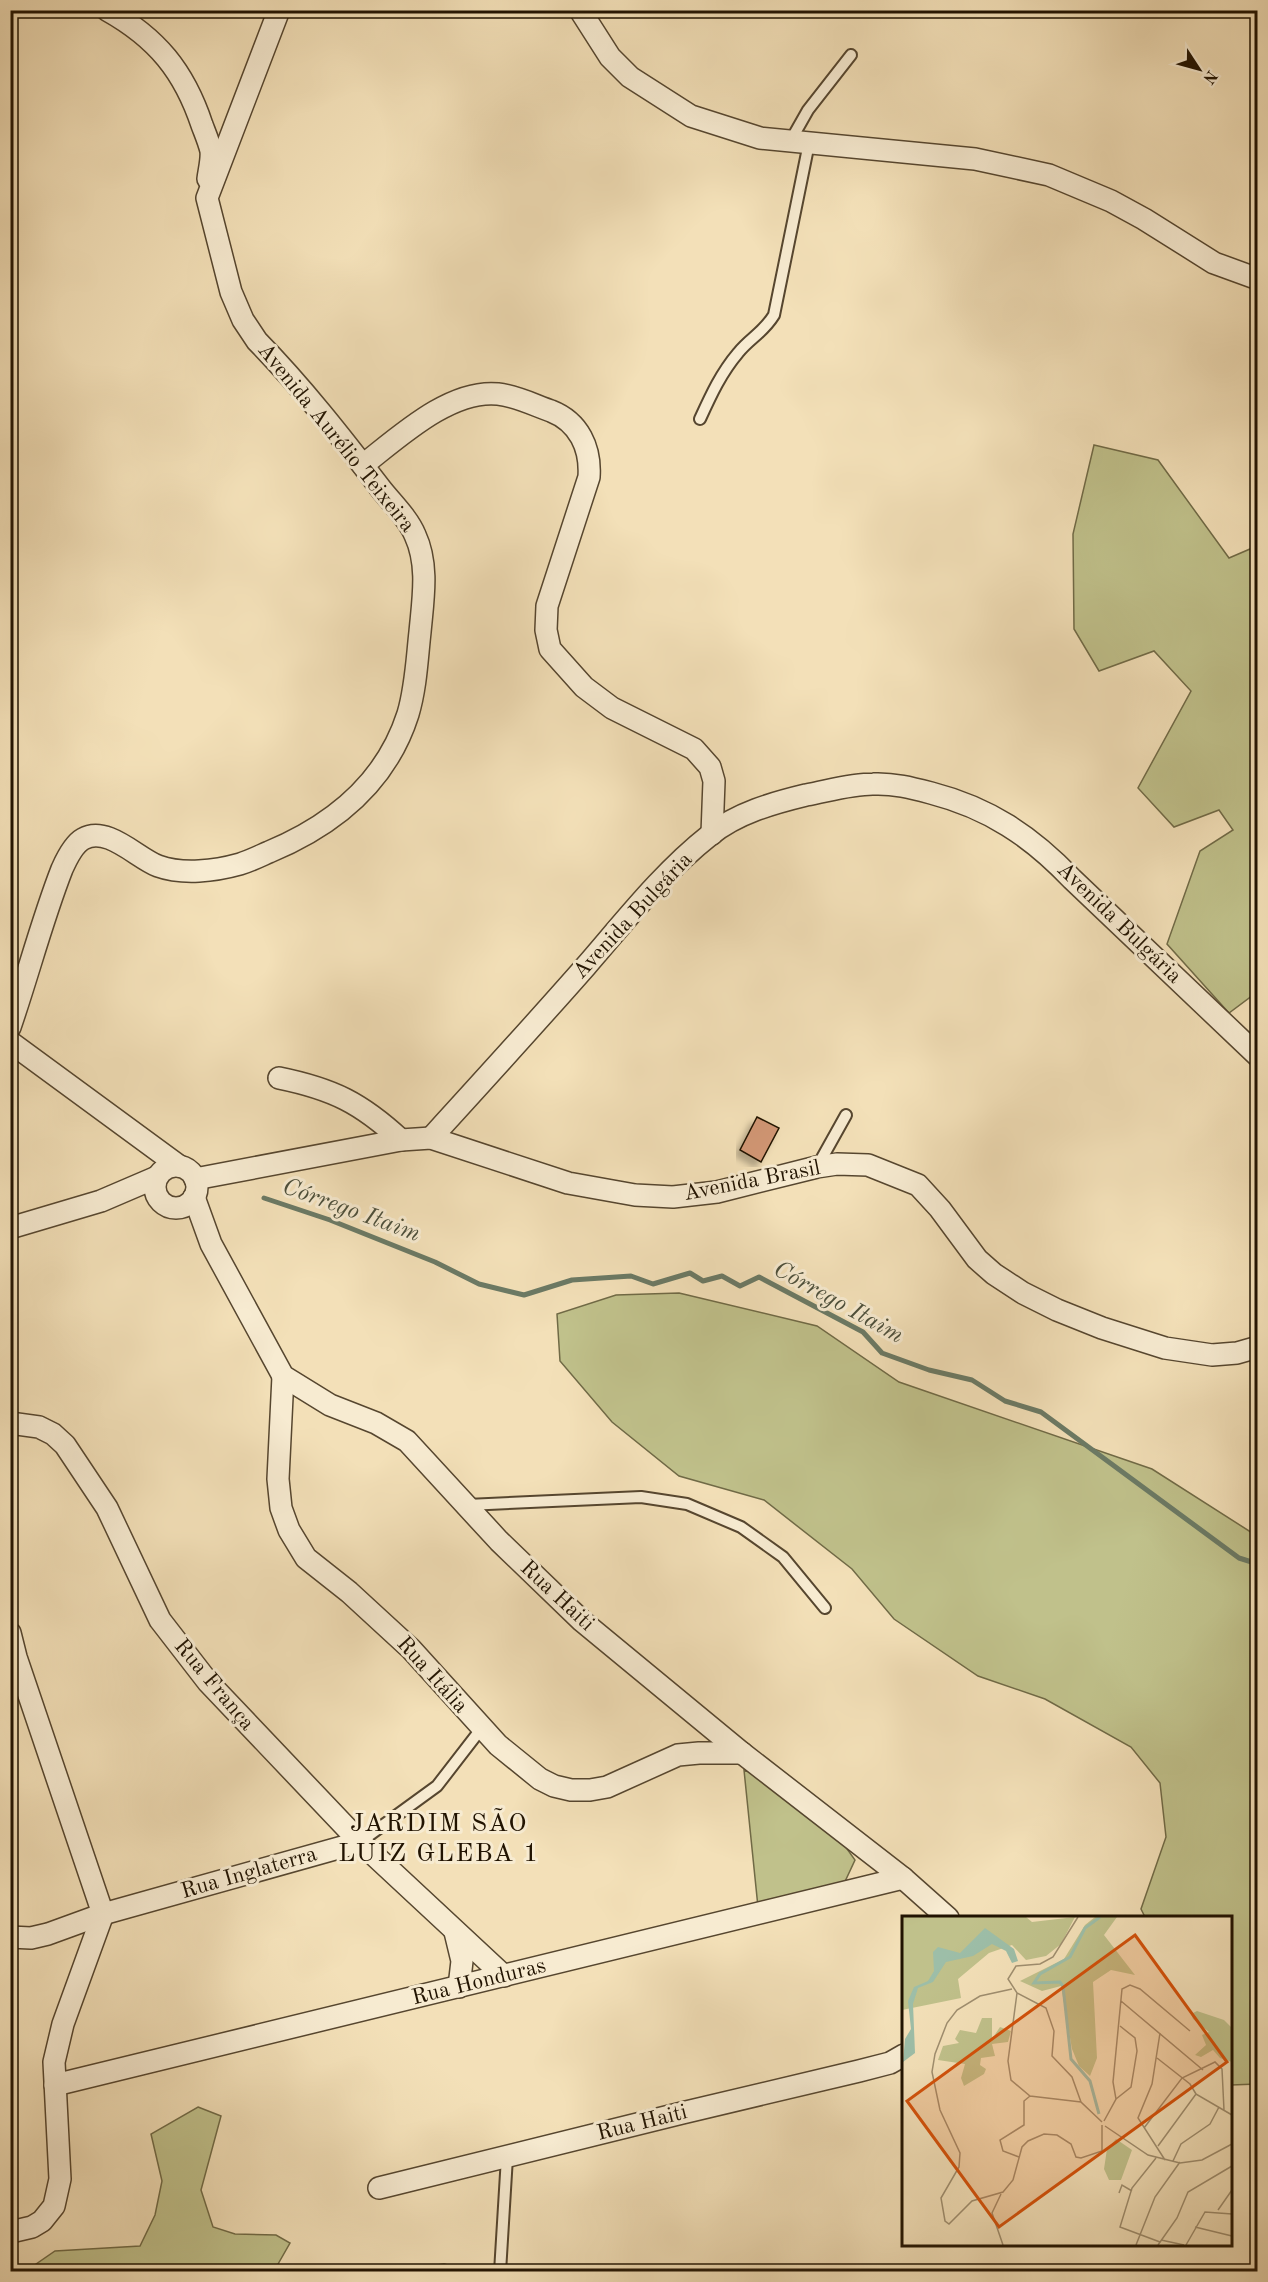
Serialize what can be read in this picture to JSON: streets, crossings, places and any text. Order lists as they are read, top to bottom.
{
  "streets": {
    "street": [
      "Avenida Aurélio Teixeira",
      "Avenida Bulgária",
      "Avenida Brasil",
      "Rua Haiti",
      "Rua Itália",
      "Rua França",
      "Rua Inglaterra",
      "Rua Honduras"
    ]
  },
  "crossings": [
    ["Avenida Bulgária", "Avenida Brasil"],
    ["Avenida Brasil", "Rua Haiti"],
    ["Rua Haiti", "Rua Itália"],
    ["Rua Haiti", "Rua Honduras"],
    ["Rua Itália", "Rua Inglaterra"],
    ["Rua França", "Rua Inglaterra"],
    ["Rua França", "Rua Honduras"]
  ],
  "districts": ["JARDIM SÃO LUIZ GLEBA 1"],
  "water": ["Córrego Itaim"],
  "north": "bottom right"
}
